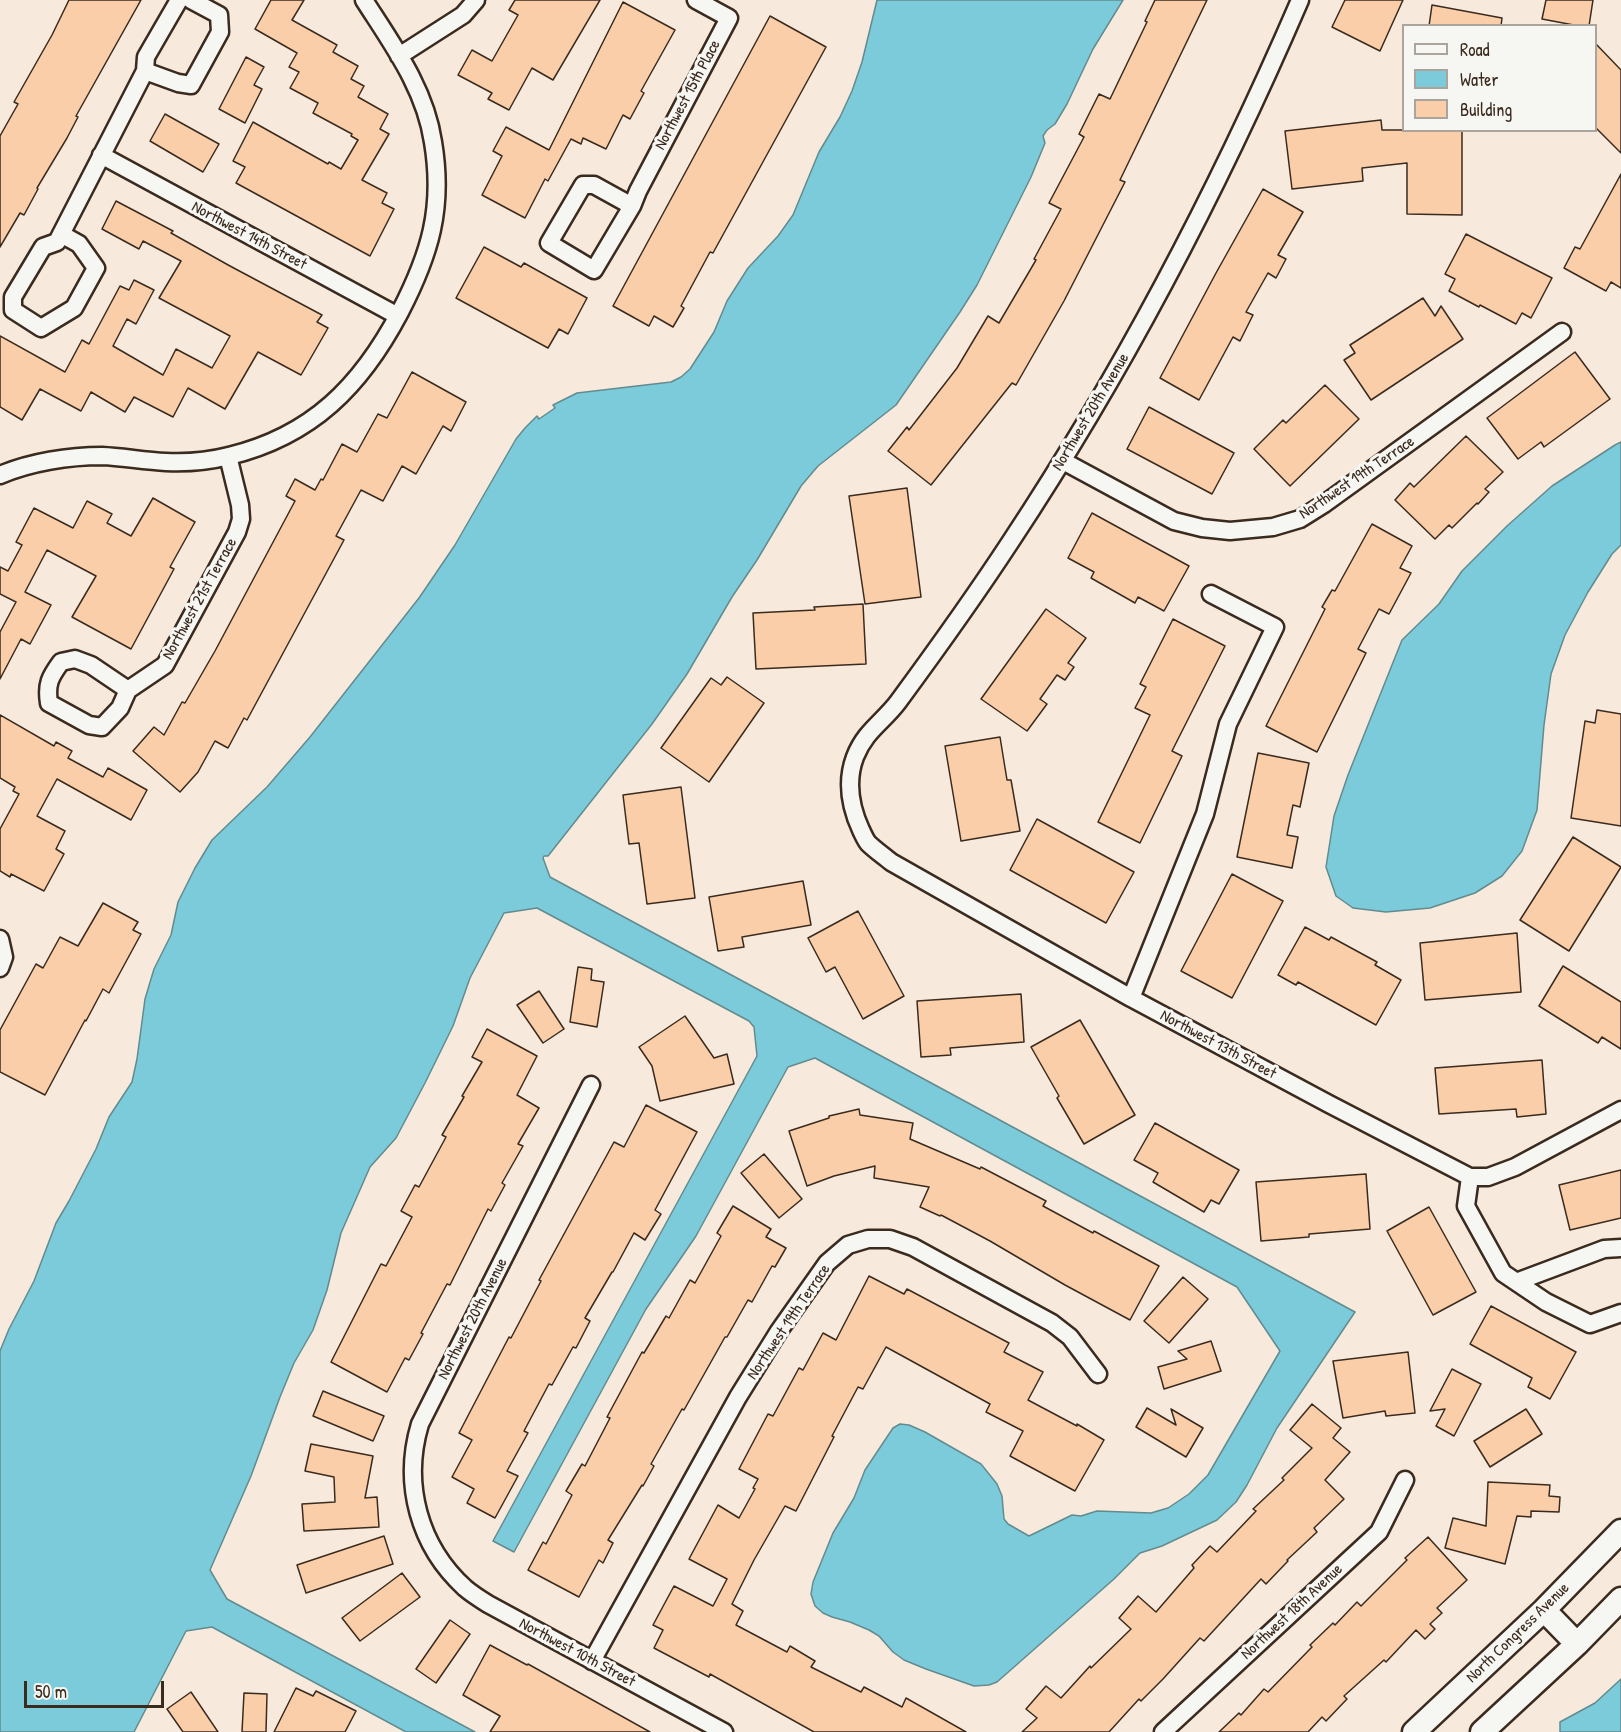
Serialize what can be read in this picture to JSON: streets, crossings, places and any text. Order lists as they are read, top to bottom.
{
  "streets": {
    "main road": ["North Congress Avenue"],
    "street": [
      "Northwest 15th Place",
      "Northwest 14th Street",
      "Northwest 20th Avenue",
      "Northwest 19th Terrace",
      "Northwest 21st Terrace",
      "Northwest 13th Street",
      "Northwest 18th Avenue",
      "Northwest 10th Street"
    ]
  },
  "crossings": [
    ["Northwest 20th Avenue", "Northwest 19th Terrace"],
    ["Northwest 20th Avenue", "Northwest 13th Street"],
    ["Northwest 20th Avenue", "Northwest 10th Street"],
    ["Northwest 19th Terrace", "Northwest 10th Street"]
  ],
  "legend": ["Road", "Water", "Building"],
  "scale_bar": "50 m"
}
